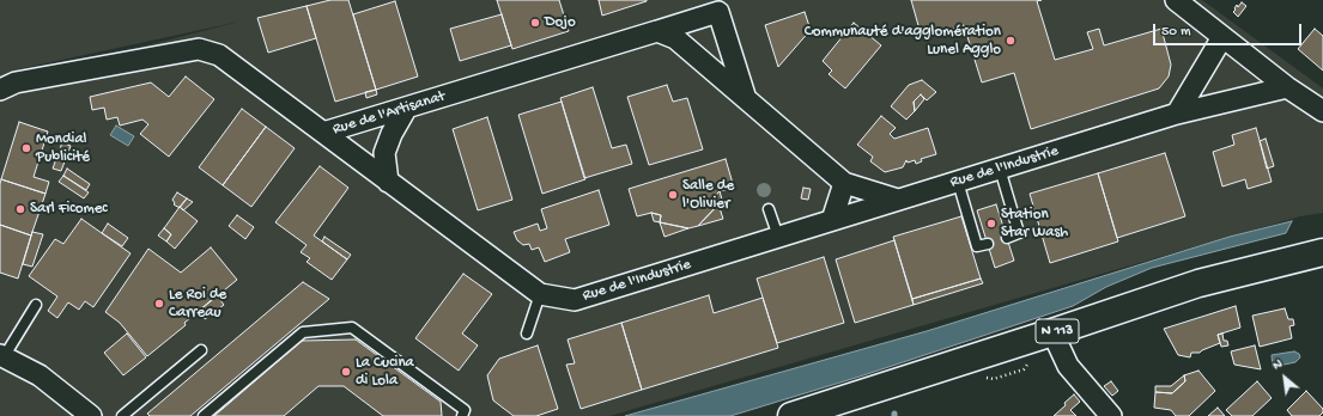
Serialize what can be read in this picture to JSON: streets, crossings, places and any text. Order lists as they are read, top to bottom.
{
  "streets": {
    "main road": ["N 113"],
    "street": ["Rue de l'Artisanat", "Rue de l'Industrie"]
  },
  "crossings": [
    ["Rue de l'Artisanat", "Rue de l'Industrie"]
  ],
  "places": [
    "Dojo",
    "Communauté d'agglomération Lunel Agglo",
    "Mondial Publicité",
    "Salle de l'Olivier",
    "Sarl Ficomec",
    "Station Star Wash",
    "Le Roi de Carreau",
    "La Cucina di Lola"
  ],
  "scale_bar": "50 m",
  "north": "top left"
}
